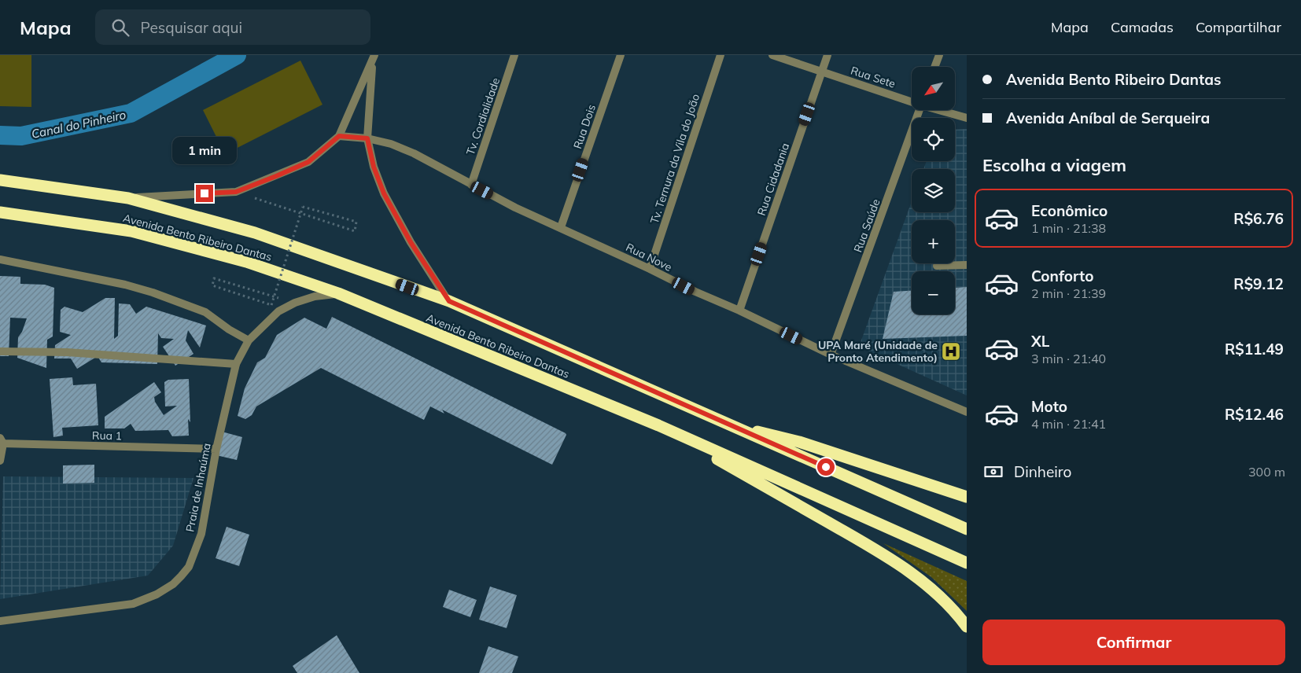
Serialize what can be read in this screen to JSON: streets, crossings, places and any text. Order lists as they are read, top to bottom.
{
  "streets": {
    "highway": ["Avenida Bento Ribeiro Dantas"],
    "street": [
      "Rua Sete",
      "Tv. Cordialidade",
      "Rua Dois",
      "Tv. Ternura da Vila do João",
      "Rua Cidadania",
      "Rua Saúde",
      "Rua Nove",
      "Rua 1",
      "Praia de Inhaúma"
    ]
  },
  "crossings": [
    ["Rua Sete", "Rua Cidadania"],
    ["Tv. Cordialidade", "Rua Nove"],
    ["Rua Dois", "Rua Nove"],
    ["Tv. Ternura da Vila do João", "Rua Nove"],
    ["Rua Cidadania", "Rua Nove"],
    ["Rua Saúde", "Rua Nove"],
    ["Avenida Bento Ribeiro Dantas", "Praia de Inhaúma"],
    ["Rua 1", "Praia de Inhaúma"]
  ],
  "water": ["Canal do Pinheiro"],
  "places": {
    "hospital": ["UPA Maré (Unidade de Pronto Atendimento)"]
  },
  "north": "bottom left",
  "page": {
    "header": "Mapa",
    "search": "Pesquisar aqui",
    "nav": ["Mapa", "Camadas", "Compartilhar"],
    "banner": ["Avenida Bento Ribeiro Dantas", "Avenida Aníbal de Serqueira"],
    "map_buttons": ["+", "−"],
    "bubble": "1 min",
    "heading": "Escolha a viagem",
    "list": [
      {
        "name": "Econômico",
        "note": "1 min · 21:38",
        "value": "R$6.76"
      },
      {
        "name": "Conforto",
        "note": "2 min · 21:39",
        "value": "R$9.12"
      },
      {
        "name": "XL",
        "note": "3 min · 21:40",
        "value": "R$11.49"
      },
      {
        "name": "Moto",
        "note": "4 min · 21:41",
        "value": "R$12.46"
      }
    ],
    "pay": ["Dinheiro", "300 m"],
    "buttons": "Confirmar"
  }
}
